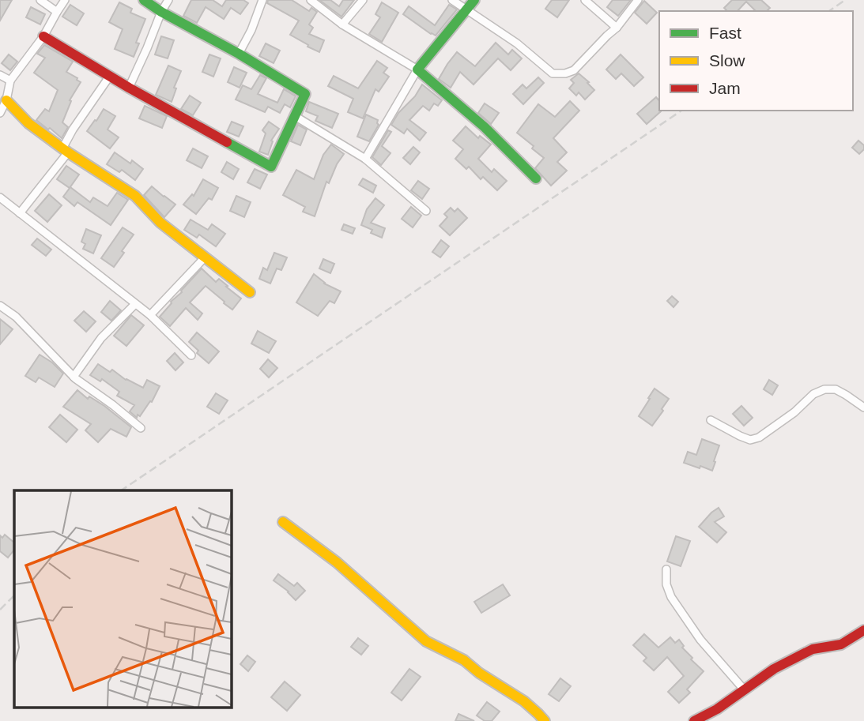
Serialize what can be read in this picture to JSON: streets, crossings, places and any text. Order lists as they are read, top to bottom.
{
  "legend": ["Fast", "Slow", "Jam"]
}
